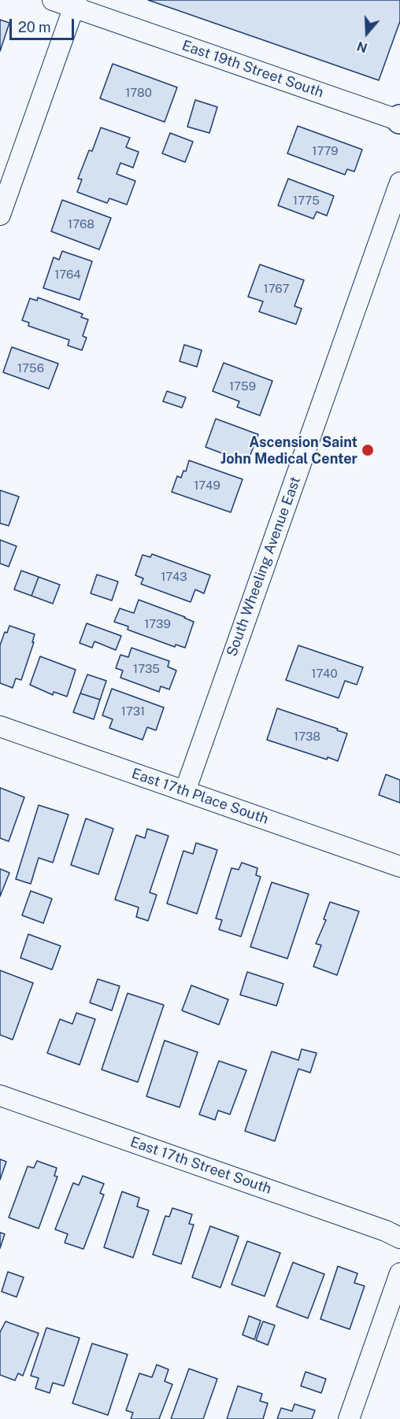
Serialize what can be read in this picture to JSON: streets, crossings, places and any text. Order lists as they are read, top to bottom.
{
  "streets": {
    "street": [
      "East 19th Street South",
      "South Wheeling Avenue East",
      "East 17th Place South",
      "East 17th Street South"
    ]
  },
  "crossings": [
    ["South Wheeling Avenue East", "East 17th Place South"]
  ],
  "places": ["Ascension Saint John Medical Center"],
  "house_numbers": [
    "1780",
    "1779",
    "1775",
    "1768",
    "1764",
    "1767",
    "1756",
    "1759",
    "1749",
    "1743",
    "1739",
    "1735",
    "1740",
    "1731",
    "1738"
  ],
  "scale_bar": "20 m",
  "north": "bottom"
}
